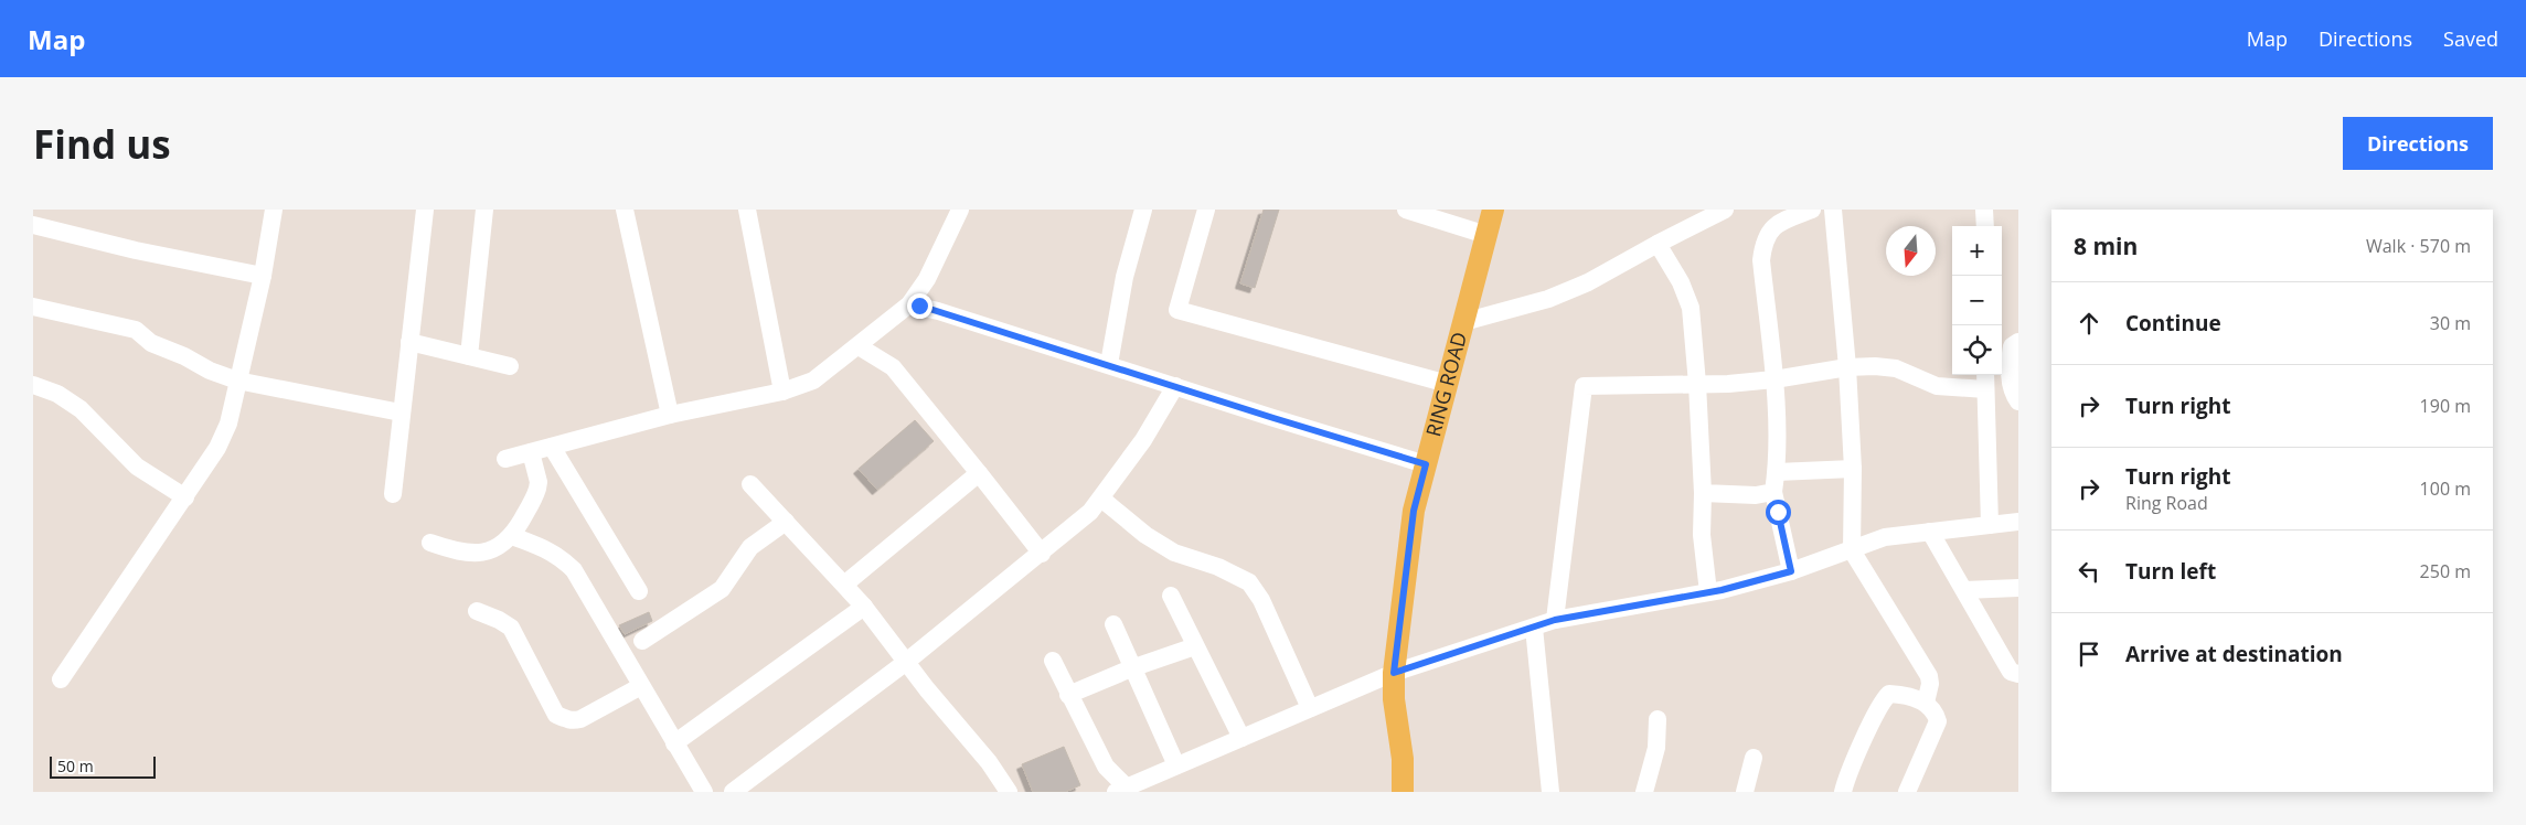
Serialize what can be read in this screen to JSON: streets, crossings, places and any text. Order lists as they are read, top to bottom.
{
  "streets": {
    "main road": ["RING ROAD"]
  },
  "scale_bar": "50 m",
  "north": "bottom",
  "page": {
    "header": "Map",
    "nav": ["Map", "Directions", "Saved"],
    "buttons": "Directions",
    "title": "Find us",
    "heading": ["8 min", "Walk · 570 m"],
    "map_buttons": ["+", "−"],
    "list": [
      ["Continue", "30 m"],
      ["Turn right", "190 m"],
      ["Turn right", "Ring Road", "100 m"],
      ["Turn left", "250 m"],
      "Arrive at destination"
    ],
    "scale": "50 m"
  }
}
